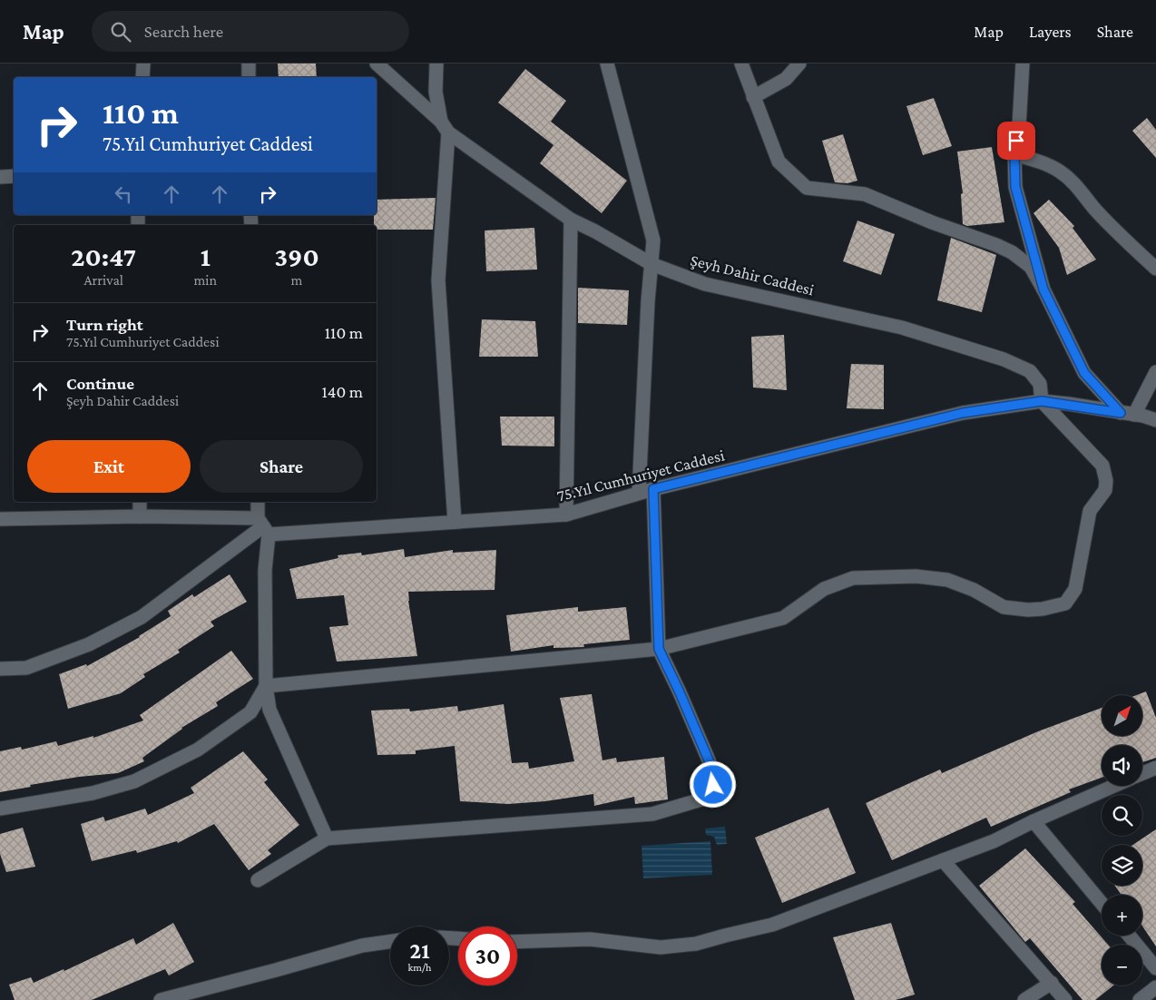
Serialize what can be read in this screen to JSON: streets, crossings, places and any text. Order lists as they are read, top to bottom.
{
  "streets": {
    "street": ["Şeyh Dahir Caddesi", "75.Yıl Cumhuriyet Caddesi"]
  },
  "crossings": [
    ["Şeyh Dahir Caddesi", "75.Yıl Cumhuriyet Caddesi"]
  ],
  "north": "top right",
  "page": {
    "header": "Map",
    "search": "Search here",
    "nav": ["Map", "Layers", "Share"],
    "turn": ["110 m", "75.Yıl Cumhuriyet Caddesi"],
    "eta": [
      "20:47",
      "Arrival",
      "1",
      "min",
      "390",
      "m"
    ],
    "list": [
      {
        "name": "Turn right",
        "note": "75.Yıl Cumhuriyet Caddesi",
        "value": "110 m"
      },
      {
        "name": "Continue",
        "note": "Şeyh Dahir Caddesi",
        "value": "140 m"
      }
    ],
    "buttons": ["Exit", "Share"],
    "map_buttons": ["+", "−"],
    "speed": "21 km/h",
    "limit": "30"
  }
}
